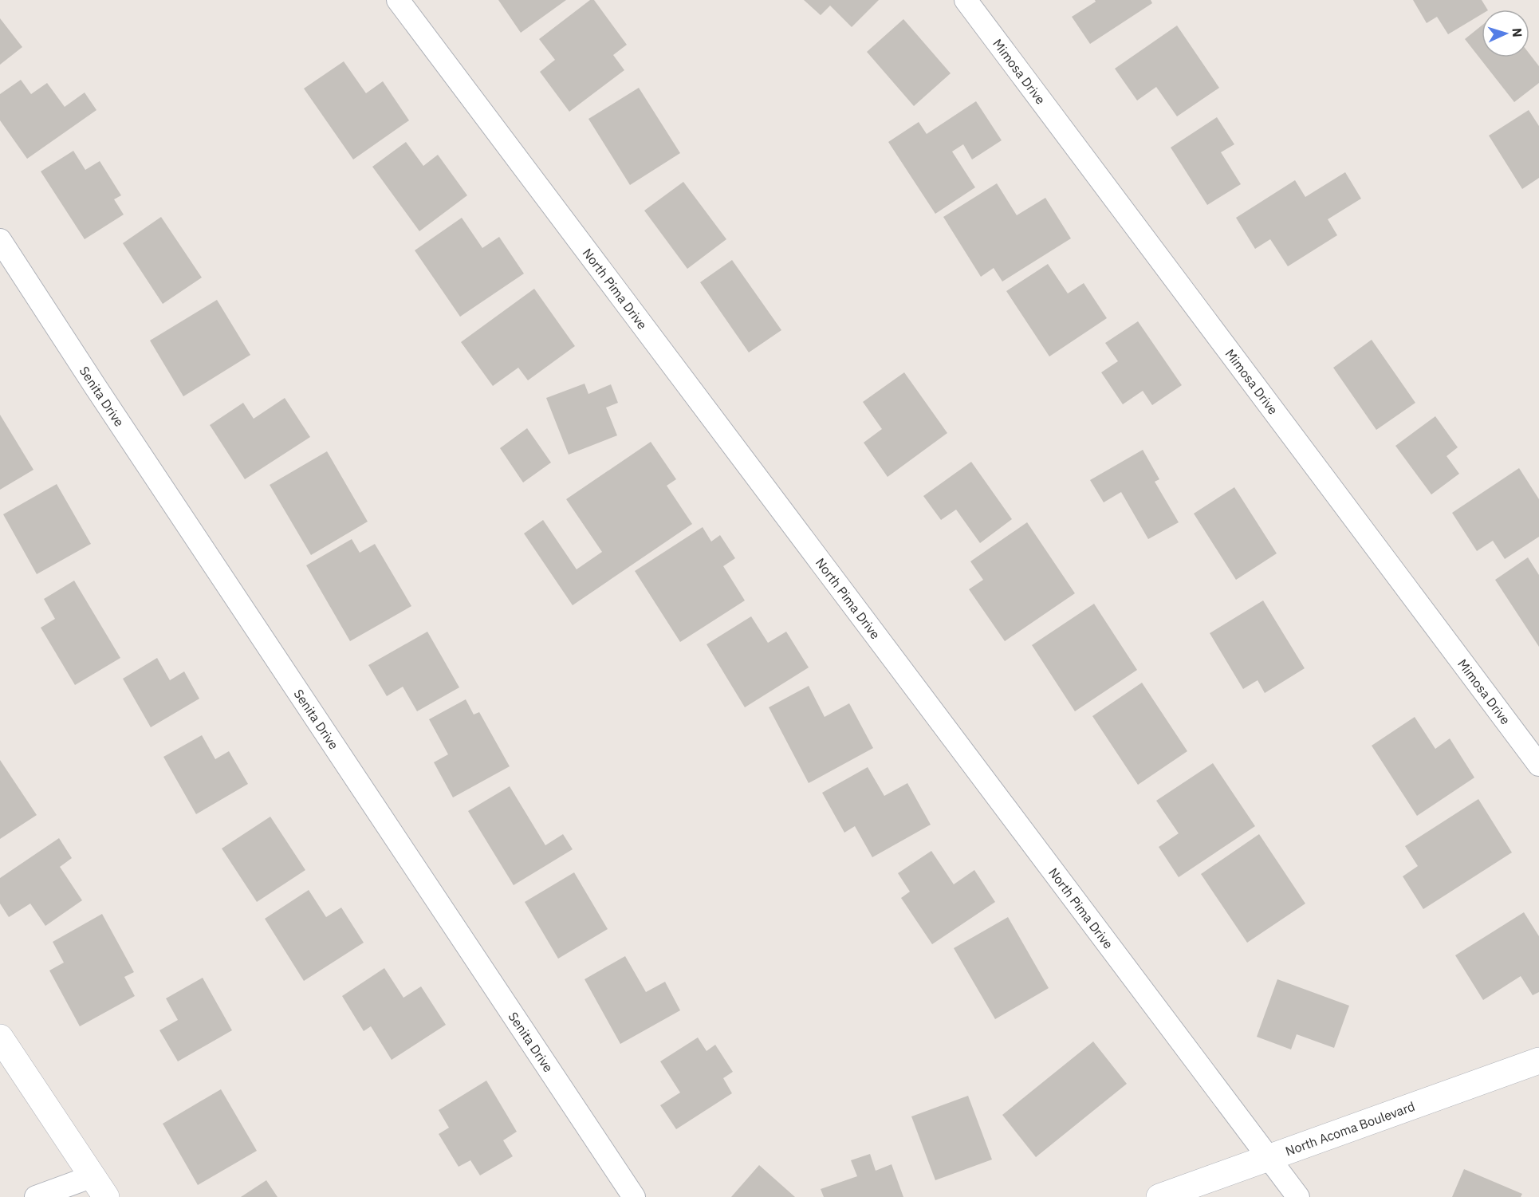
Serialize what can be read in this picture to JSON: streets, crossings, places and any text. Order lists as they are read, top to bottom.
{
  "streets": {
    "main road": ["North Acoma Boulevard"],
    "street": ["Mimosa Drive", "North Pima Drive", "Senita Drive"]
  },
  "crossings": [
    ["North Pima Drive", "North Acoma Boulevard"]
  ],
  "north": "right"
}
